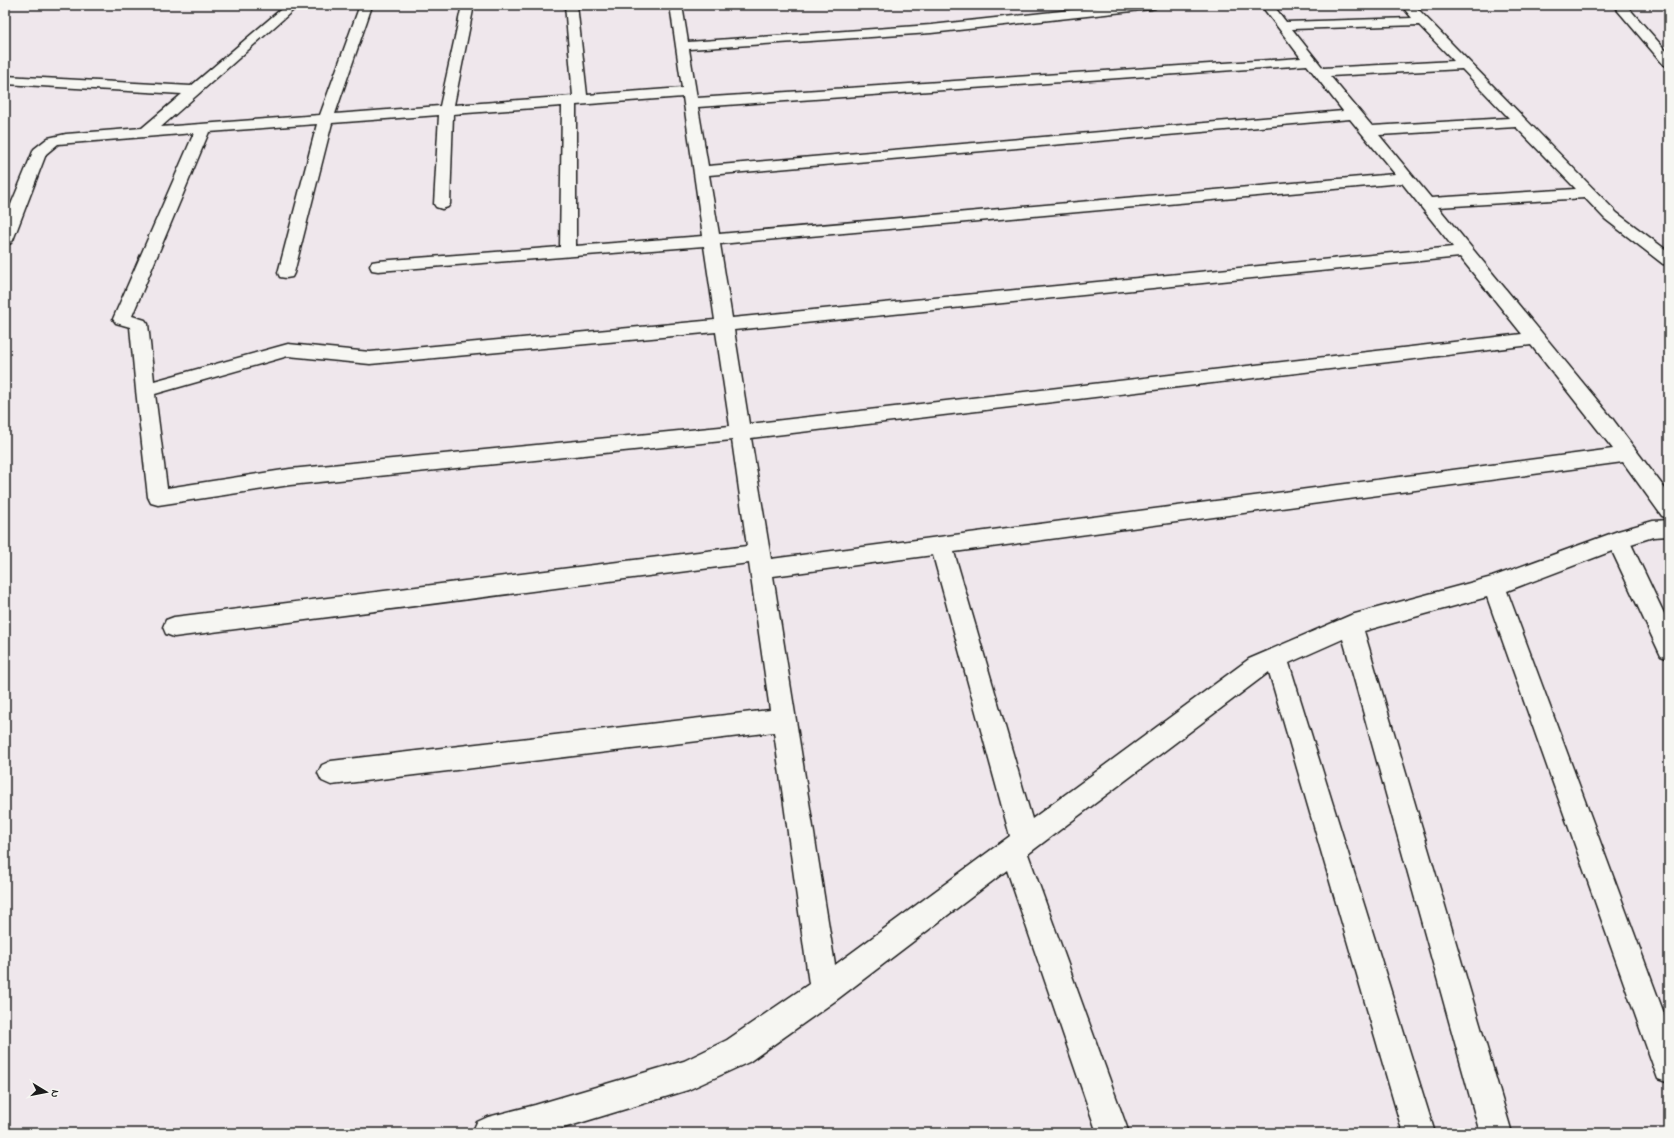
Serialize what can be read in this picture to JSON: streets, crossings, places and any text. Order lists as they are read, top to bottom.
{
  "north": "right"
}
